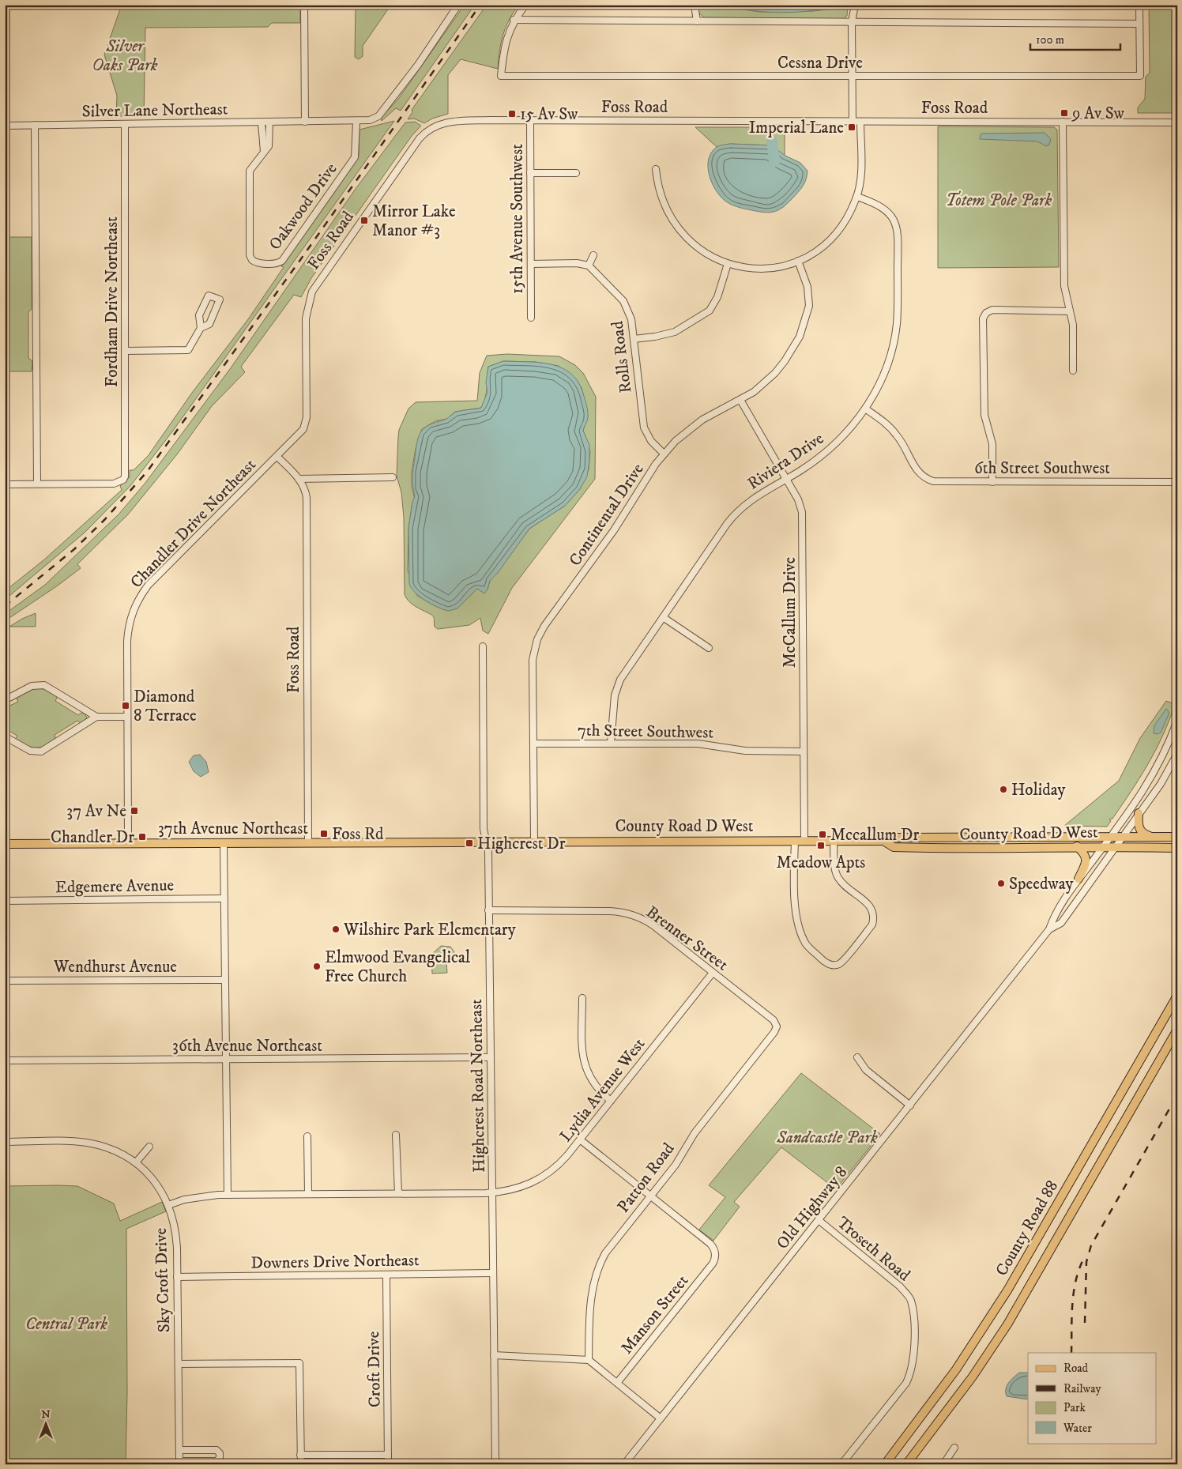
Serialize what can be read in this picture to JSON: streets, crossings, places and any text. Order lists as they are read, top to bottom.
{
  "streets": {
    "main road": ["County Road D West", "37th Avenue Northeast", "County Road 88"],
    "street": [
      "Cessna Drive",
      "Foss Road",
      "Silver Lane Northeast",
      "Oakwood Drive",
      "15th Avenue Southwest",
      "Fordham Drive Northeast",
      "Rolls Road",
      "Riviera Drive",
      "6th Street Southwest",
      "Continental Drive",
      "Chandler Drive Northeast",
      "McCallum Drive",
      "7th Street Southwest",
      "Edgemere Avenue",
      "Brenner Street",
      "Wendhurst Avenue",
      "36th Avenue Northeast",
      "Highcrest Road Northeast",
      "Lydia Avenue West",
      "Patton Road",
      "Old Highway 8",
      "Troseth Road",
      "Downers Drive Northeast",
      "Sky Croft Drive",
      "Manson Street",
      "Croft Drive"
    ]
  },
  "crossings": [
    ["Foss Road", "15th Avenue Southwest"],
    ["Foss Road", "Chandler Drive Northeast"],
    ["Foss Road", "37th Avenue Northeast"],
    ["Silver Lane Northeast", "Oakwood Drive"],
    ["Silver Lane Northeast", "Fordham Drive Northeast"],
    ["Rolls Road", "Continental Drive"],
    ["Riviera Drive", "6th Street Southwest"],
    ["Riviera Drive", "McCallum Drive"],
    ["Riviera Drive", "7th Street Southwest"],
    ["Continental Drive", "McCallum Drive"],
    ["Continental Drive", "7th Street Southwest"],
    ["Continental Drive", "County Road D West"],
    ["Chandler Drive Northeast", "37th Avenue Northeast"],
    ["McCallum Drive", "7th Street Southwest"],
    ["McCallum Drive", "County Road D West"],
    ["County Road D West", "37th Avenue Northeast"],
    ["County Road D West", "Highcrest Road Northeast"],
    ["County Road D West", "Old Highway 8"],
    ["37th Avenue Northeast", "Highcrest Road Northeast"],
    ["Brenner Street", "Highcrest Road Northeast"],
    ["Brenner Street", "Lydia Avenue West"],
    ["Brenner Street", "Patton Road"],
    ["36th Avenue Northeast", "Highcrest Road Northeast"],
    ["Highcrest Road Northeast", "Lydia Avenue West"],
    ["Highcrest Road Northeast", "Downers Drive Northeast"],
    ["Lydia Avenue West", "Sky Croft Drive"],
    ["Patton Road", "Manson Street"],
    ["Old Highway 8", "Troseth Road"],
    ["Downers Drive Northeast", "Sky Croft Drive"],
    ["Downers Drive Northeast", "Croft Drive"]
  ],
  "parks": [
    "Silver Oaks Park",
    "Totem Pole Park",
    "Sandcastle Park",
    "Central Park"
  ],
  "places": {
    "transit": [
      "9 Av Sw",
      "15 Av Sw",
      "Imperial Lane",
      "Mirror Lake Manor #3",
      "Diamond 8 Terrace",
      "37 Av Ne",
      "Foss Rd",
      "Mccallum Dr",
      "Chandler Dr",
      "Highcrest Dr",
      "Meadow Apts"
    ],
    "other": [
      "Holiday",
      "Speedway",
      "Wilshire Park Elementary",
      "Elmwood Evangelical Free Church"
    ]
  },
  "legend": [
    "Road",
    "Railway",
    "Park",
    "Water"
  ],
  "scale_bar": "100 m",
  "north": "top"
}
